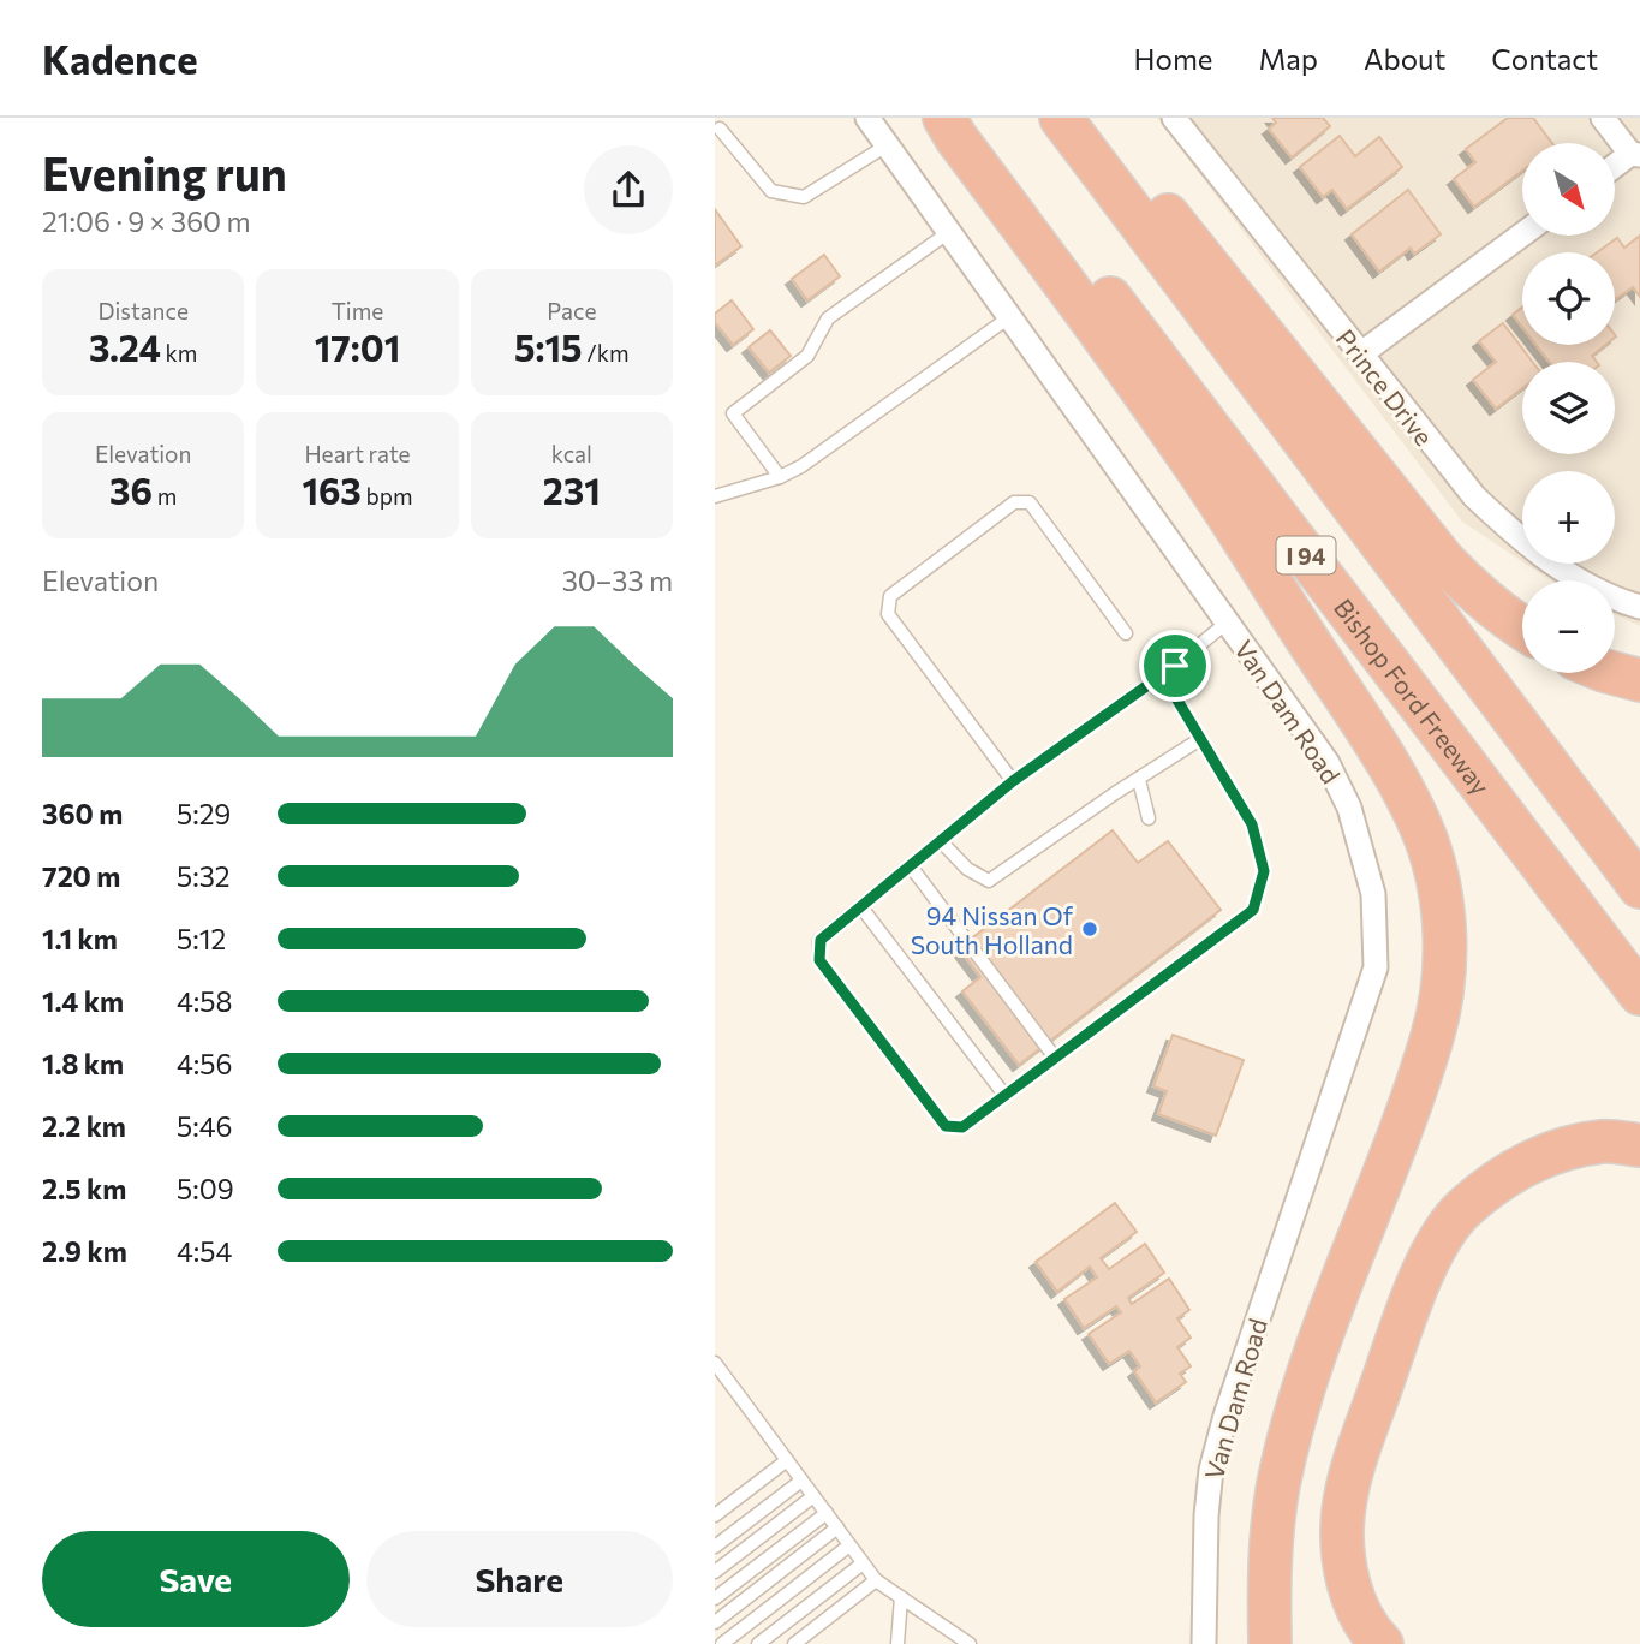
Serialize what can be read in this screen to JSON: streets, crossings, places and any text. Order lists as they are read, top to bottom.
{
  "streets": {
    "highway": ["I 94", "Bishop Ford Freeway"],
    "street": ["Prince Drive", "Van Dam Road"]
  },
  "places": ["94 Nissan Of South Holland"],
  "north": "bottom right",
  "page": {
    "header": "Kadence",
    "nav": [
      "Home",
      "Map",
      "About",
      "Contact"
    ],
    "heading": ["Evening run", "21:06 · 9 × 360 m"],
    "map_buttons": ["+", "−"],
    "stats": [
      ["Distance", "3.24 km"],
      ["Time", "17:01"],
      ["Pace", "5:15 /km"],
      ["Elevation", "36 m"],
      ["Heart rate", "163 bpm"],
      ["kcal", "231"]
    ],
    "chart": ["Elevation", "30–33 m"],
    "list": [
      {
        "name": "360 m",
        "note": "5:29"
      },
      {
        "name": "720 m",
        "note": "5:32"
      },
      {
        "name": "1.1 km",
        "note": "5:12"
      },
      {
        "name": "1.4 km",
        "note": "4:58"
      },
      {
        "name": "1.8 km",
        "note": "4:56"
      },
      {
        "name": "2.2 km",
        "note": "5:46"
      },
      {
        "name": "2.5 km",
        "note": "5:09"
      },
      {
        "name": "2.9 km",
        "note": "4:54"
      }
    ],
    "buttons": ["Save", "Share"]
  }
}
